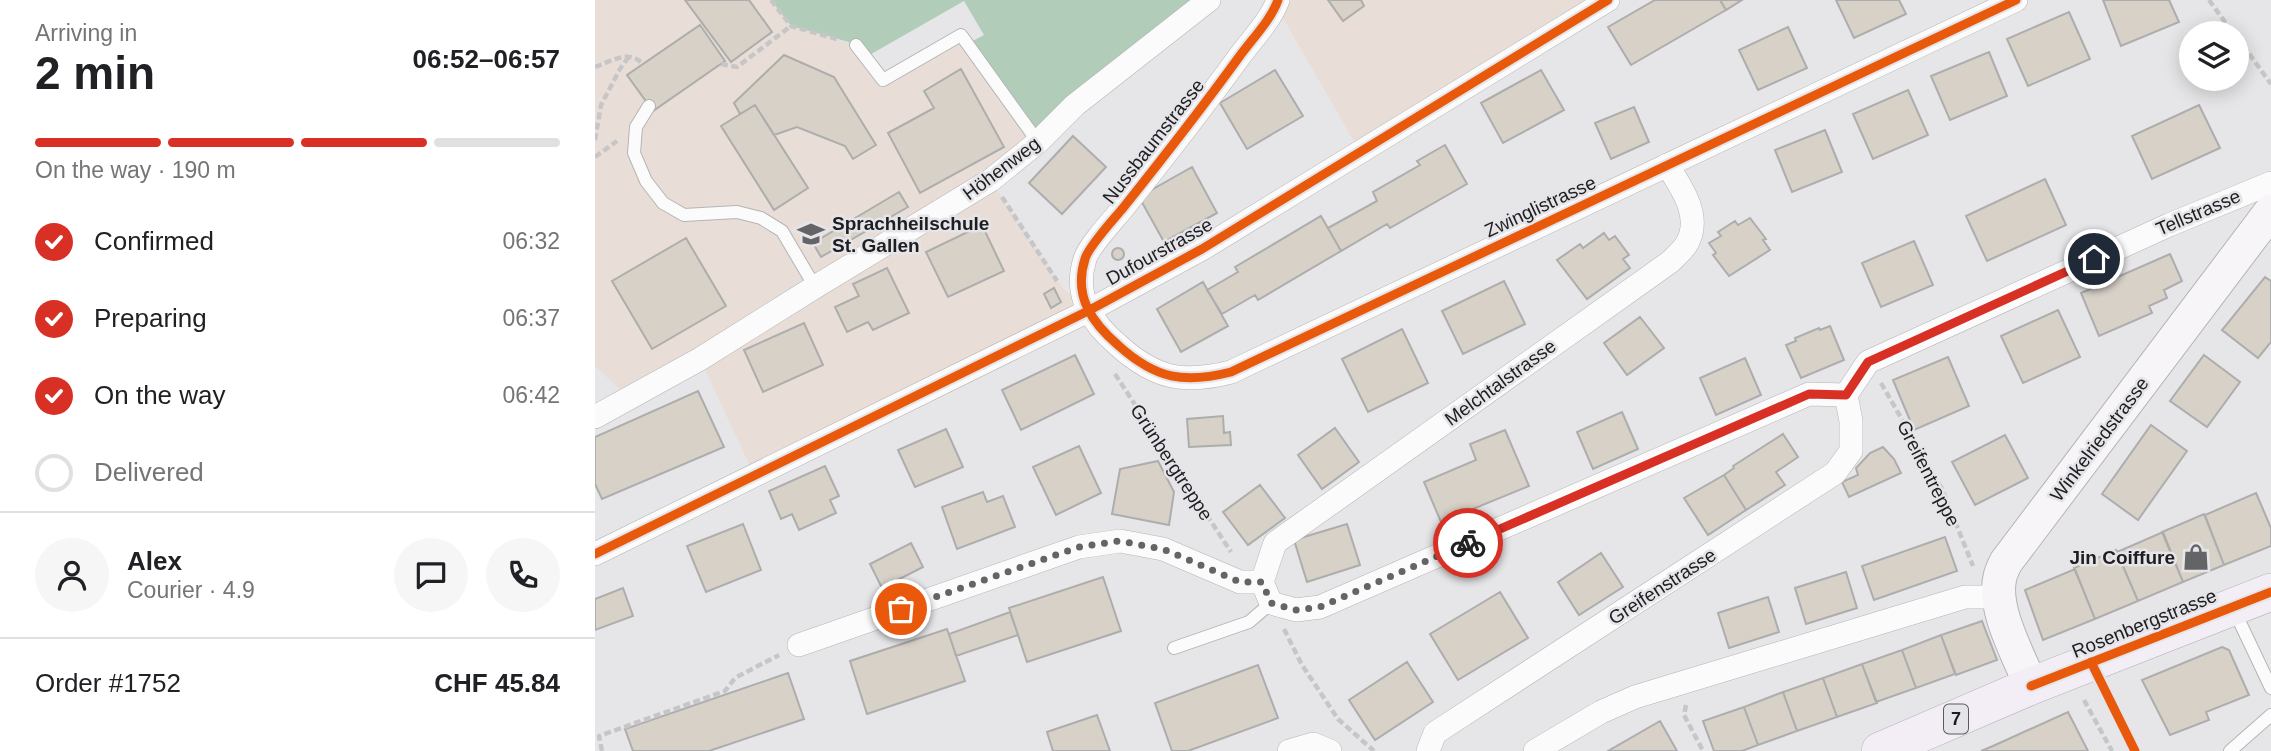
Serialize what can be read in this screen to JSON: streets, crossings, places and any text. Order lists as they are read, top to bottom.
{
  "streets": {
    "main road": ["Rosenbergstrasse", "7"],
    "street": [
      "Nussbaumstrasse",
      "Höhenweg",
      "Zwinglistrasse",
      "Tellstrasse",
      "Dufourstrasse",
      "Melchtalstrasse",
      "Winkelriedstrasse",
      "Greifenstrasse"
    ],
    "path": ["Grünbergtreppe", "Greifentreppe"]
  },
  "crossings": [
    ["Nussbaumstrasse", "Zwinglistrasse"],
    ["Nussbaumstrasse", "Dufourstrasse"],
    ["Zwinglistrasse", "Dufourstrasse"],
    ["Zwinglistrasse", "Melchtalstrasse"],
    ["Tellstrasse", "Greifenstrasse"],
    ["Winkelriedstrasse", "Rosenbergstrasse"]
  ],
  "places": {
    "school or university": ["Sprachheilschule St. Gallen"],
    "shop": ["Jin Coiffure"]
  },
  "page": {
    "heading": ["2 min", "Arriving in", "06:52–06:57"],
    "panel": [
      "Alex",
      "Courier · 4.9",
      "Order #1752",
      "CHF 45.84"
    ],
    "bar": "On the way · 190 m",
    "list": [
      ["Confirmed", "06:32"],
      ["Preparing", "06:37"],
      ["On the way", "06:42"],
      "Delivered"
    ]
  }
}
